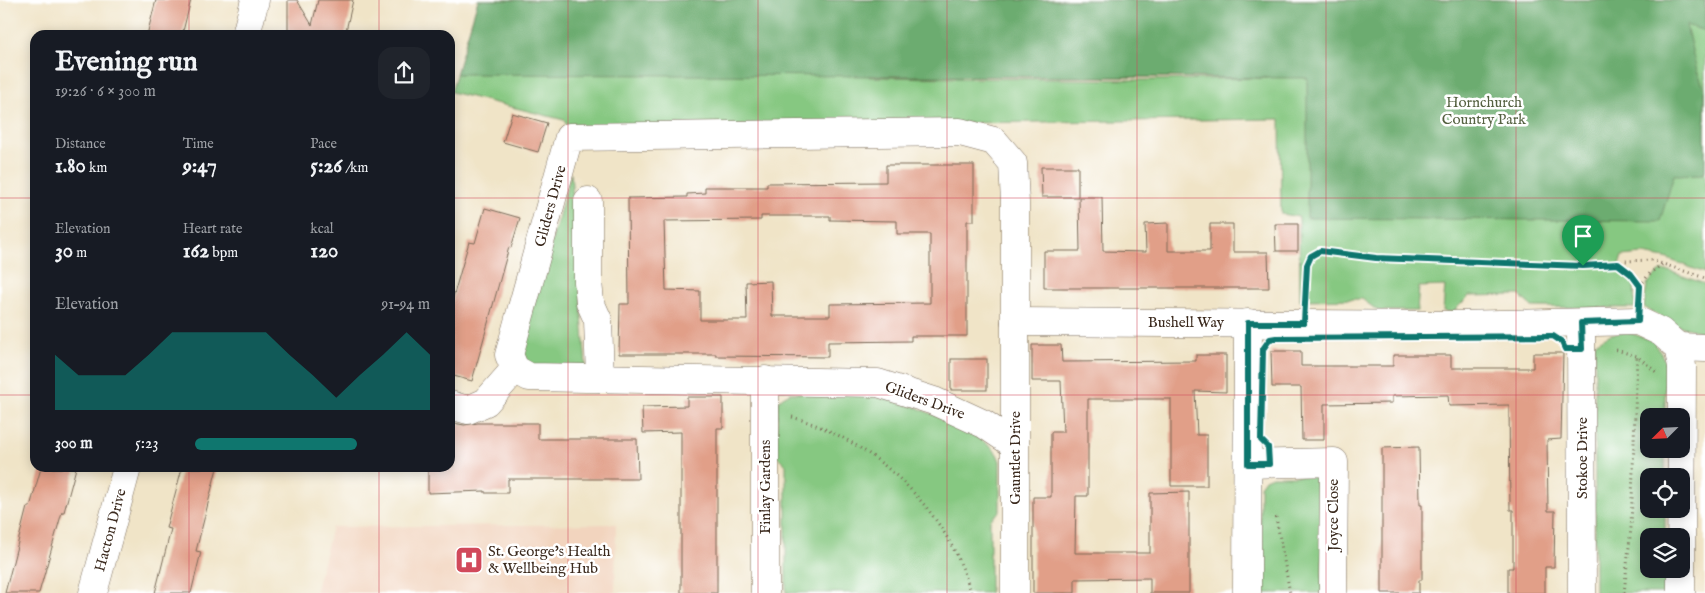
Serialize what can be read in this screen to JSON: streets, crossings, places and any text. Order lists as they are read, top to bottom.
{
  "streets": {
    "street": [
      "Gliders Drive",
      "Bushell Way",
      "Gauntlet Drive",
      "Stokoe Drive",
      "Finlay Gardens",
      "Joyce Close",
      "Hacton Drive"
    ]
  },
  "crossings": [
    ["Gliders Drive", "Bushell Way"],
    ["Gliders Drive", "Gauntlet Drive"],
    ["Gliders Drive", "Finlay Gardens"],
    ["Bushell Way", "Gauntlet Drive"],
    ["Bushell Way", "Stokoe Drive"]
  ],
  "parks": ["Hornchurch Country Park"],
  "places": {
    "hospital": ["St. George's Health & Wellbeing Hub"]
  },
  "north": "bottom left",
  "page": {
    "heading": ["Evening run", "19:26 · 6 × 300 m"],
    "stats": [
      ["Distance", "1.80 km"],
      ["Time", "9:47"],
      ["Pace", "5:26 /km"],
      ["Elevation", "30 m"],
      ["Heart rate", "162 bpm"],
      ["kcal", "120"]
    ],
    "chart": ["Elevation", "91–94 m"],
    "list": [
      {
        "name": "300 m",
        "note": "5:23"
      }
    ]
  }
}
